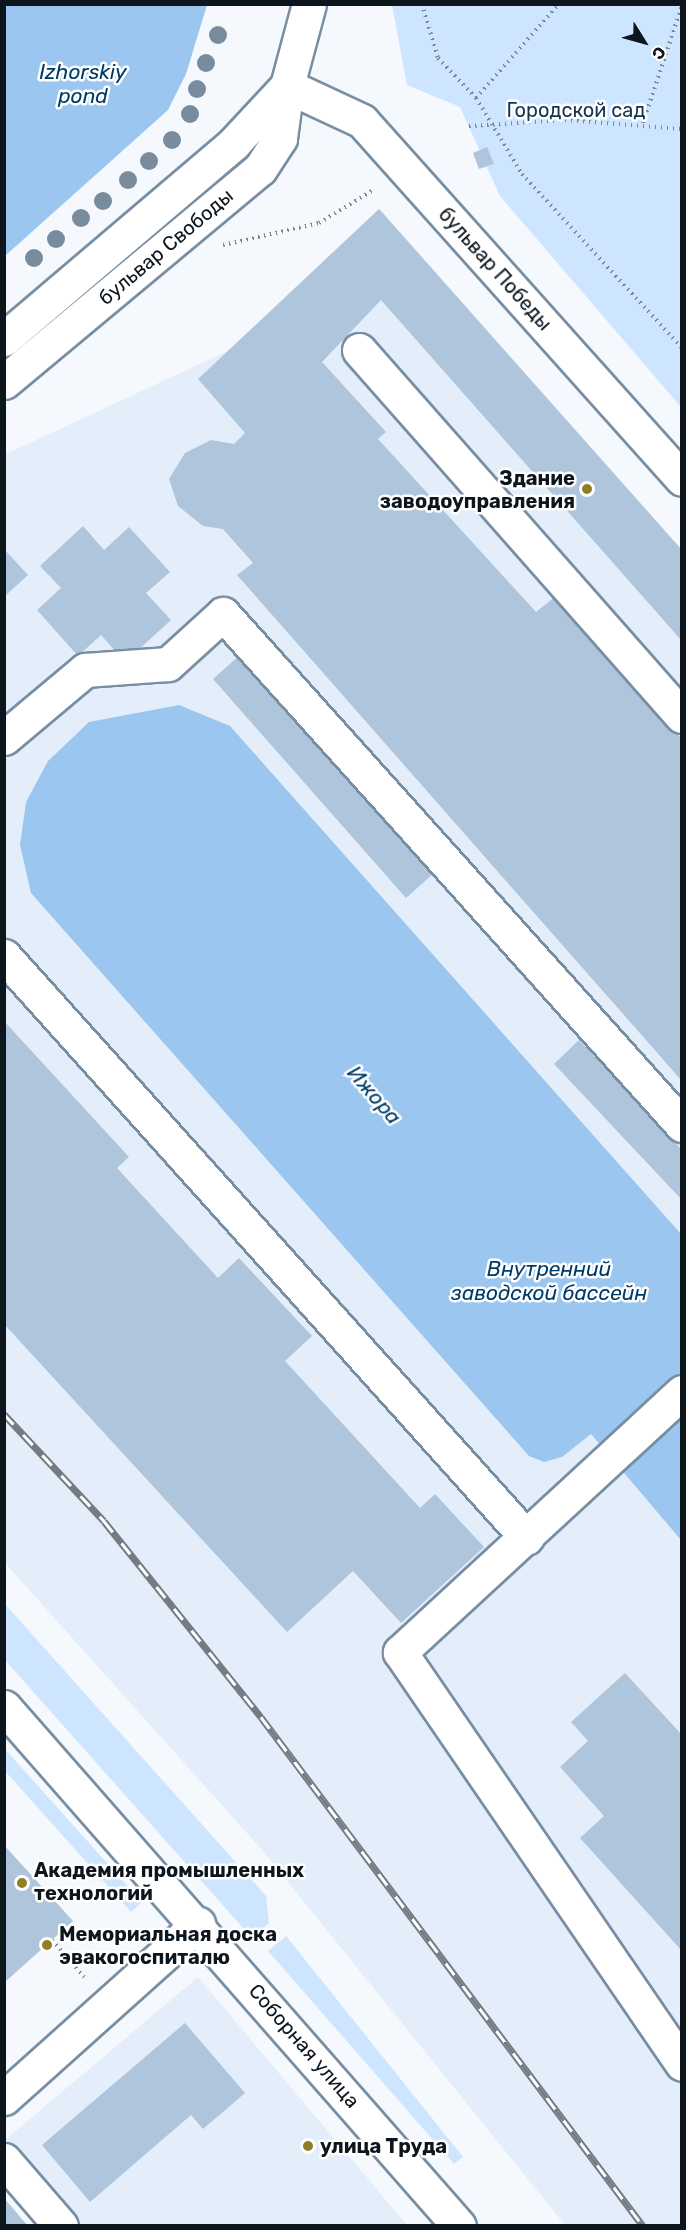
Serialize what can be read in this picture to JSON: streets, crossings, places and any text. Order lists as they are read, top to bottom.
{
  "streets": {
    "main road": ["бульвар Свободы", "бульвар Победы", "Соборная улица"]
  },
  "crossings": [
    ["бульвар Свободы", "бульвар Победы"]
  ],
  "water": ["Izhorskiy pond", "Ижора", "Внутренний заводской бассейн"],
  "parks": ["Городской сад"],
  "places": [
    "Здание заводоуправления",
    "Академия промышленных технологий",
    "Мемориальная доска эвакогоспиталю",
    "улица Труда"
  ],
  "north": "bottom right"
}
